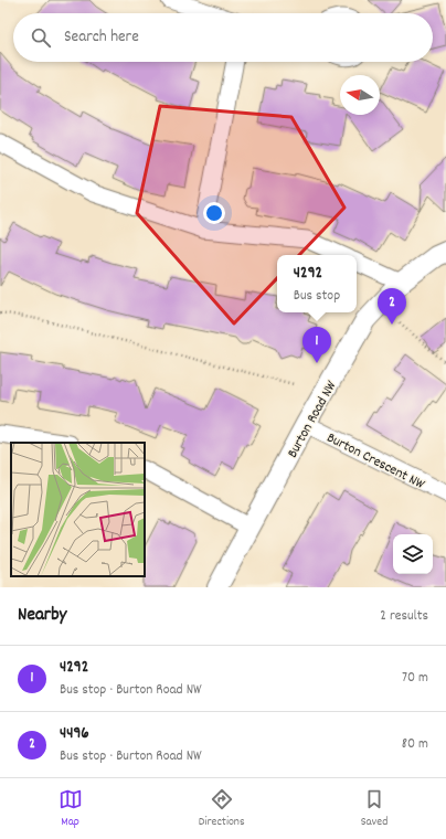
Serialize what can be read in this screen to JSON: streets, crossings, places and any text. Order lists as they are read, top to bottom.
{
  "streets": {
    "street": ["Burton Road NW", "Burton Crescent NW"]
  },
  "crossings": [
    ["Burton Road NW", "Burton Crescent NW"]
  ],
  "north": "left",
  "page": {
    "search": "Search here",
    "popup": ["4292", "Bus stop"],
    "pins": ["2", "1"],
    "heading": ["Nearby", "2 results"],
    "list": [
      {
        "mark": "1",
        "name": "4292",
        "note": "Bus stop · Burton Road NW",
        "value": "70 m"
      },
      {
        "mark": "2",
        "name": "4496",
        "note": "Bus stop · Burton Road NW",
        "value": "80 m"
      }
    ],
    "nav": ["Map", "Directions", "Saved"]
  }
}
